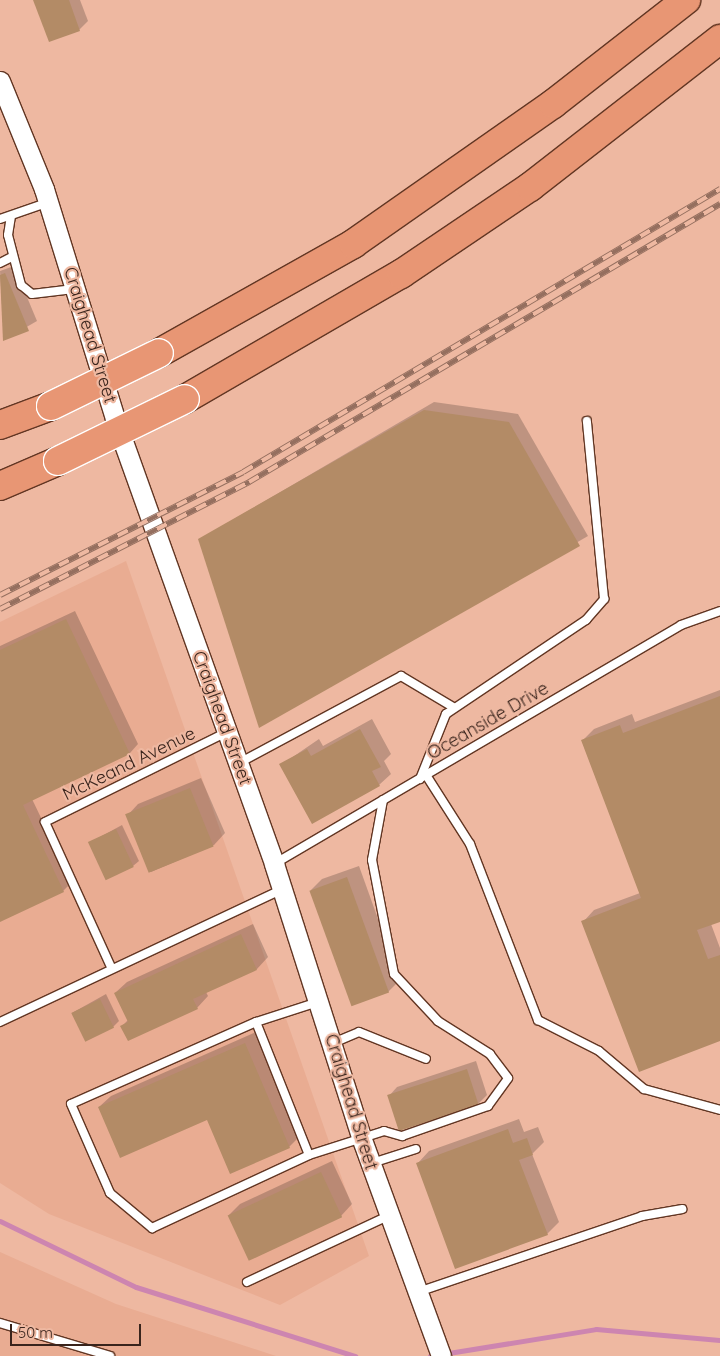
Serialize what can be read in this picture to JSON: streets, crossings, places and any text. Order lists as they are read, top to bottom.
{
  "streets": {
    "street": ["Craighead Street"],
    "lane": ["Oceanside Drive", "McKeand Avenue"]
  },
  "crossings": [
    ["Craighead Street", "Oceanside Drive"],
    ["Craighead Street", "McKeand Avenue"]
  ],
  "scale_bar": "50 m"
}
